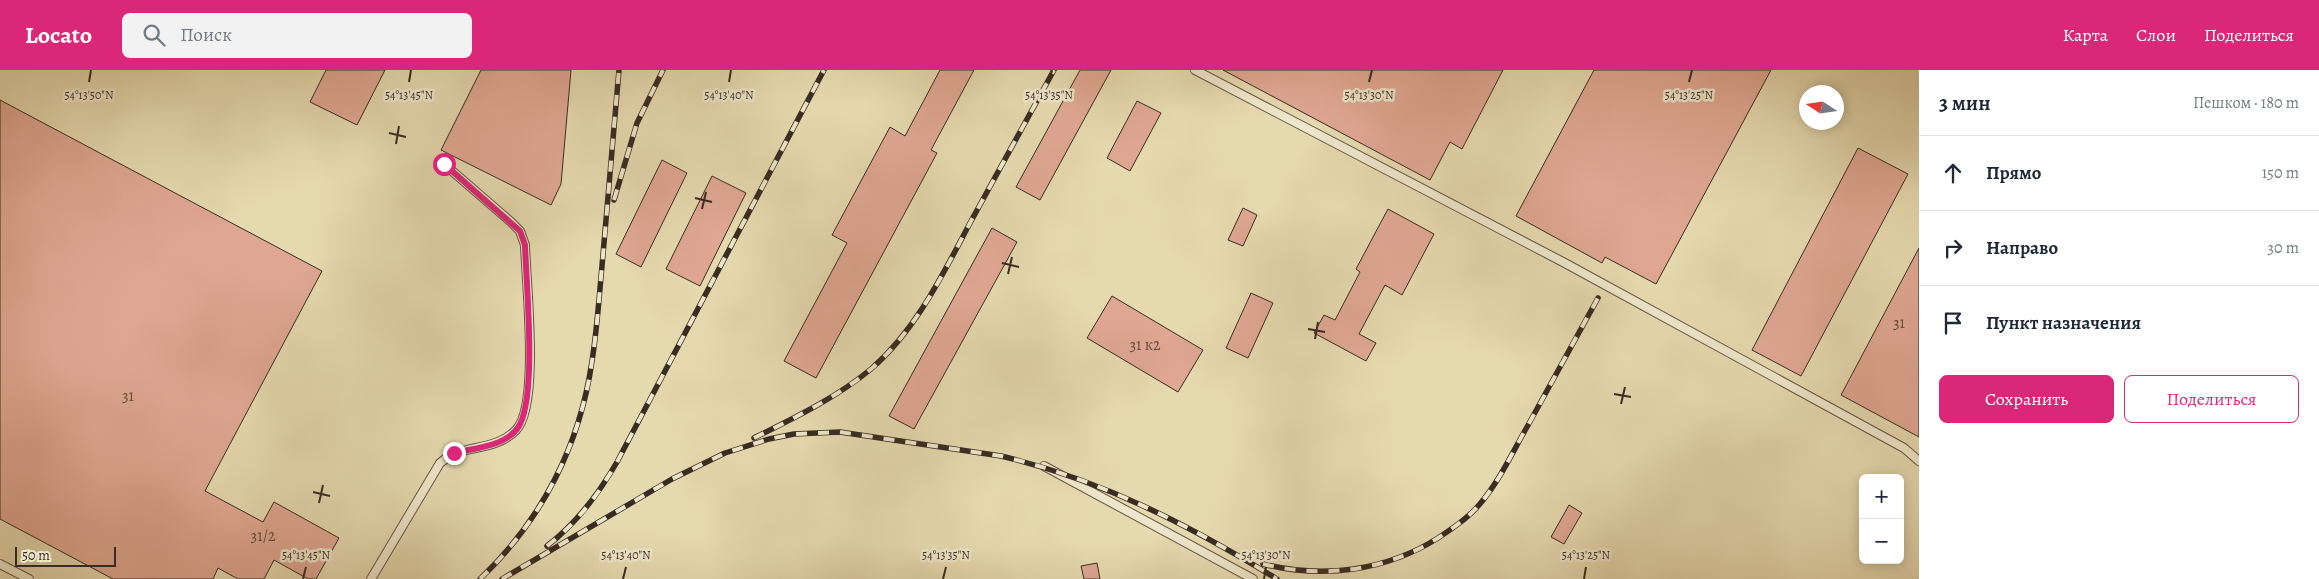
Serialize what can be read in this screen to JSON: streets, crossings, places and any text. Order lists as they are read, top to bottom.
{
  "house_numbers": [
    "31",
    "31 к2",
    "31",
    "31/2"
  ],
  "scale_bar": "50 m",
  "north": "left",
  "page": {
    "header": "Locato",
    "search": "Поиск",
    "nav": ["Карта", "Слои", "Поделиться"],
    "heading": ["3 мин", "Пешком · 180 m"],
    "list": [
      ["Прямо", "150 m"],
      ["Направо", "30 m"],
      "Пункт назначения"
    ],
    "buttons": ["Сохранить", "Поделиться"],
    "map_buttons": ["+", "−"],
    "scale": "50 m"
  },
  "coordinates": [
    "54°13'50\"N",
    "54°13'45\"N",
    "54°13'40\"N",
    "54°13'35\"N",
    "54°13'30\"N",
    "54°13'25\"N"
  ]
}
